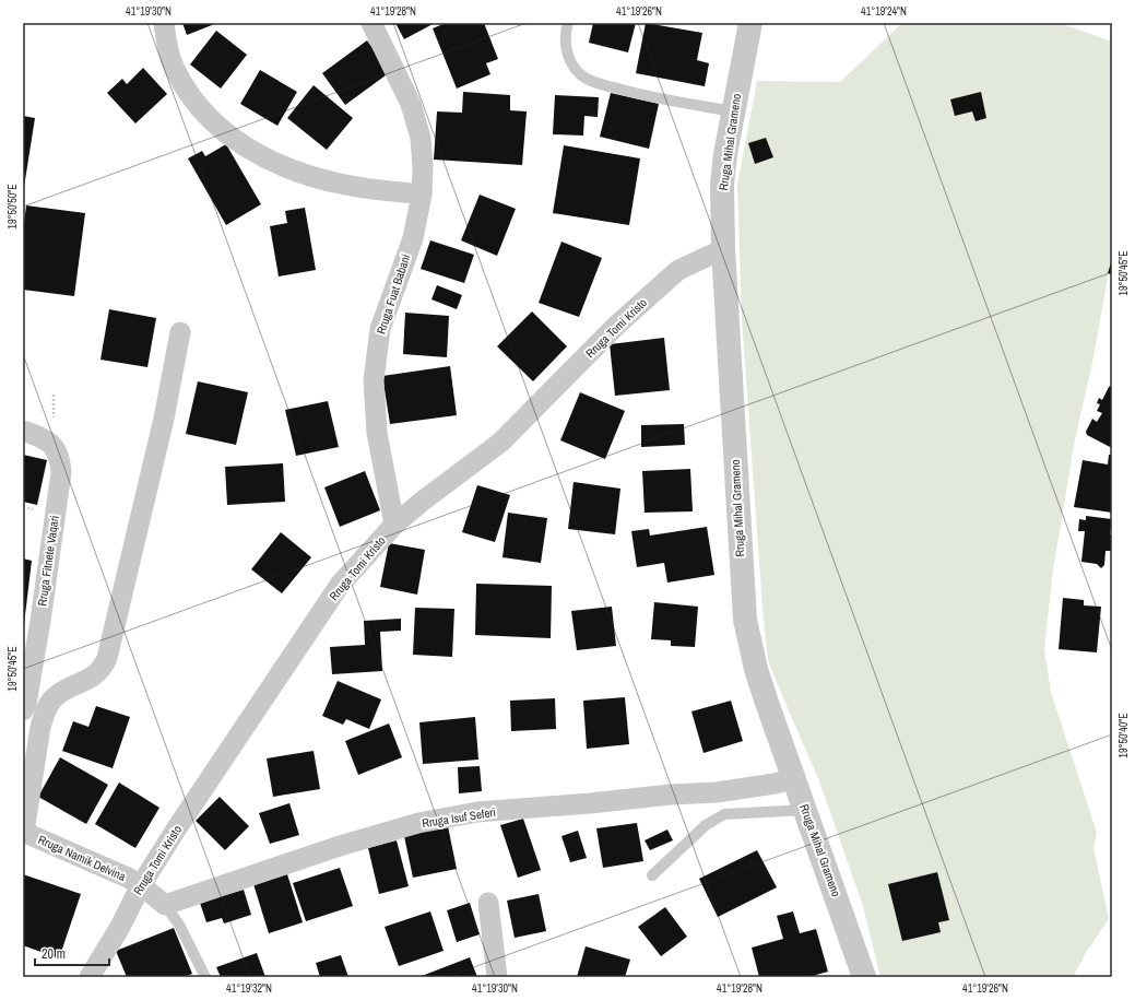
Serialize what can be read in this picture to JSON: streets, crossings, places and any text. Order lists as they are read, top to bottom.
{
  "streets": {
    "street": [
      "Rruga Mihal Grameno",
      "Rruga Fuat Babani",
      "Rruga Tomi Kristo",
      "Rruga Fitnete Vaqari",
      "Rruga Isuf Seferi",
      "Rruga Namik Delvina"
    ]
  },
  "crossings": [
    ["Rruga Mihal Grameno", "Rruga Tomi Kristo"],
    ["Rruga Mihal Grameno", "Rruga Isuf Seferi"],
    ["Rruga Fuat Babani", "Rruga Tomi Kristo"],
    ["Rruga Tomi Kristo", "Rruga Namik Delvina"]
  ],
  "scale_bar": "20 m",
  "coordinates": [
    "41°19'30\"N",
    "41°19'28\"N",
    "41°19'26\"N",
    "41°19'24\"N",
    "19°50'50\"E",
    "19°50'45\"E",
    "19°50'40\"E",
    "41°19'32\"N"
  ]
}
